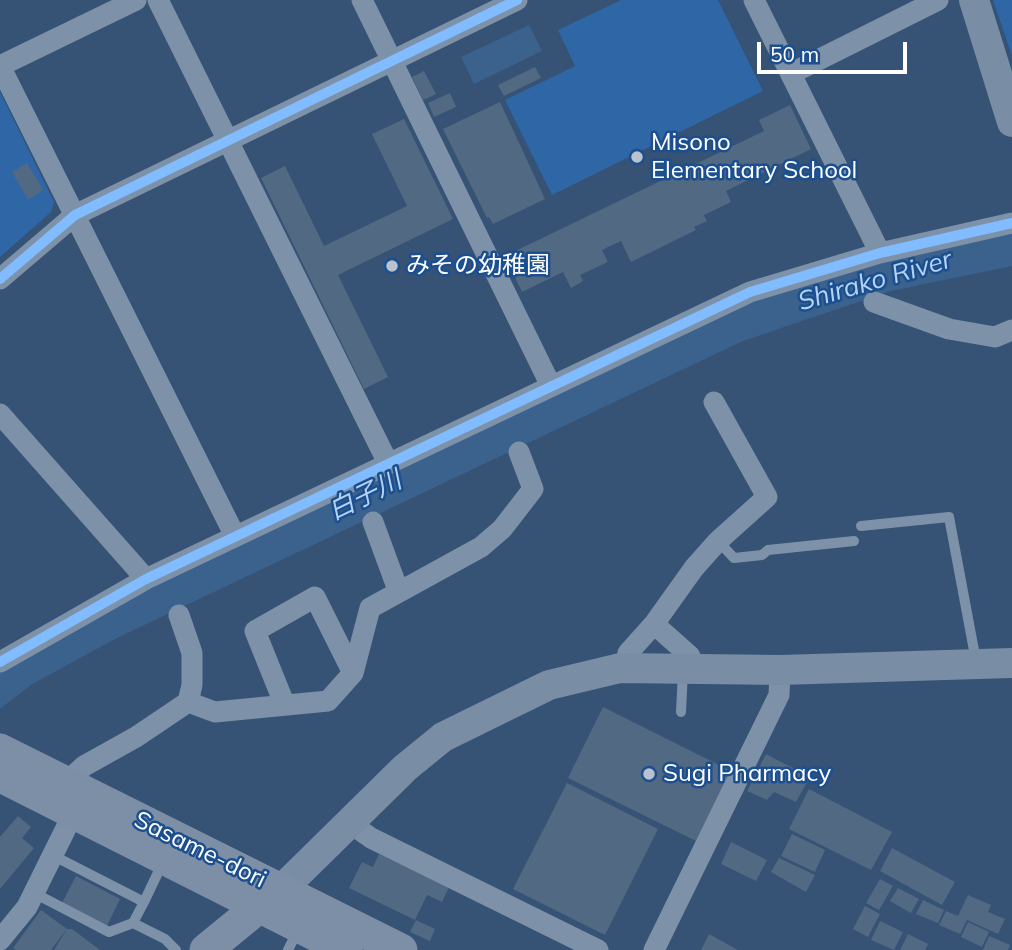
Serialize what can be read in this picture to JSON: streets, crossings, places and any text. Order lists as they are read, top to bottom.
{
  "streets": {
    "main road": ["Sasame-dori"]
  },
  "water": ["Shirako River", "白子川"],
  "places": ["Misono Elementary School", "みその幼稚園", "Sugi Pharmacy"],
  "scale_bar": "50 m"
}
